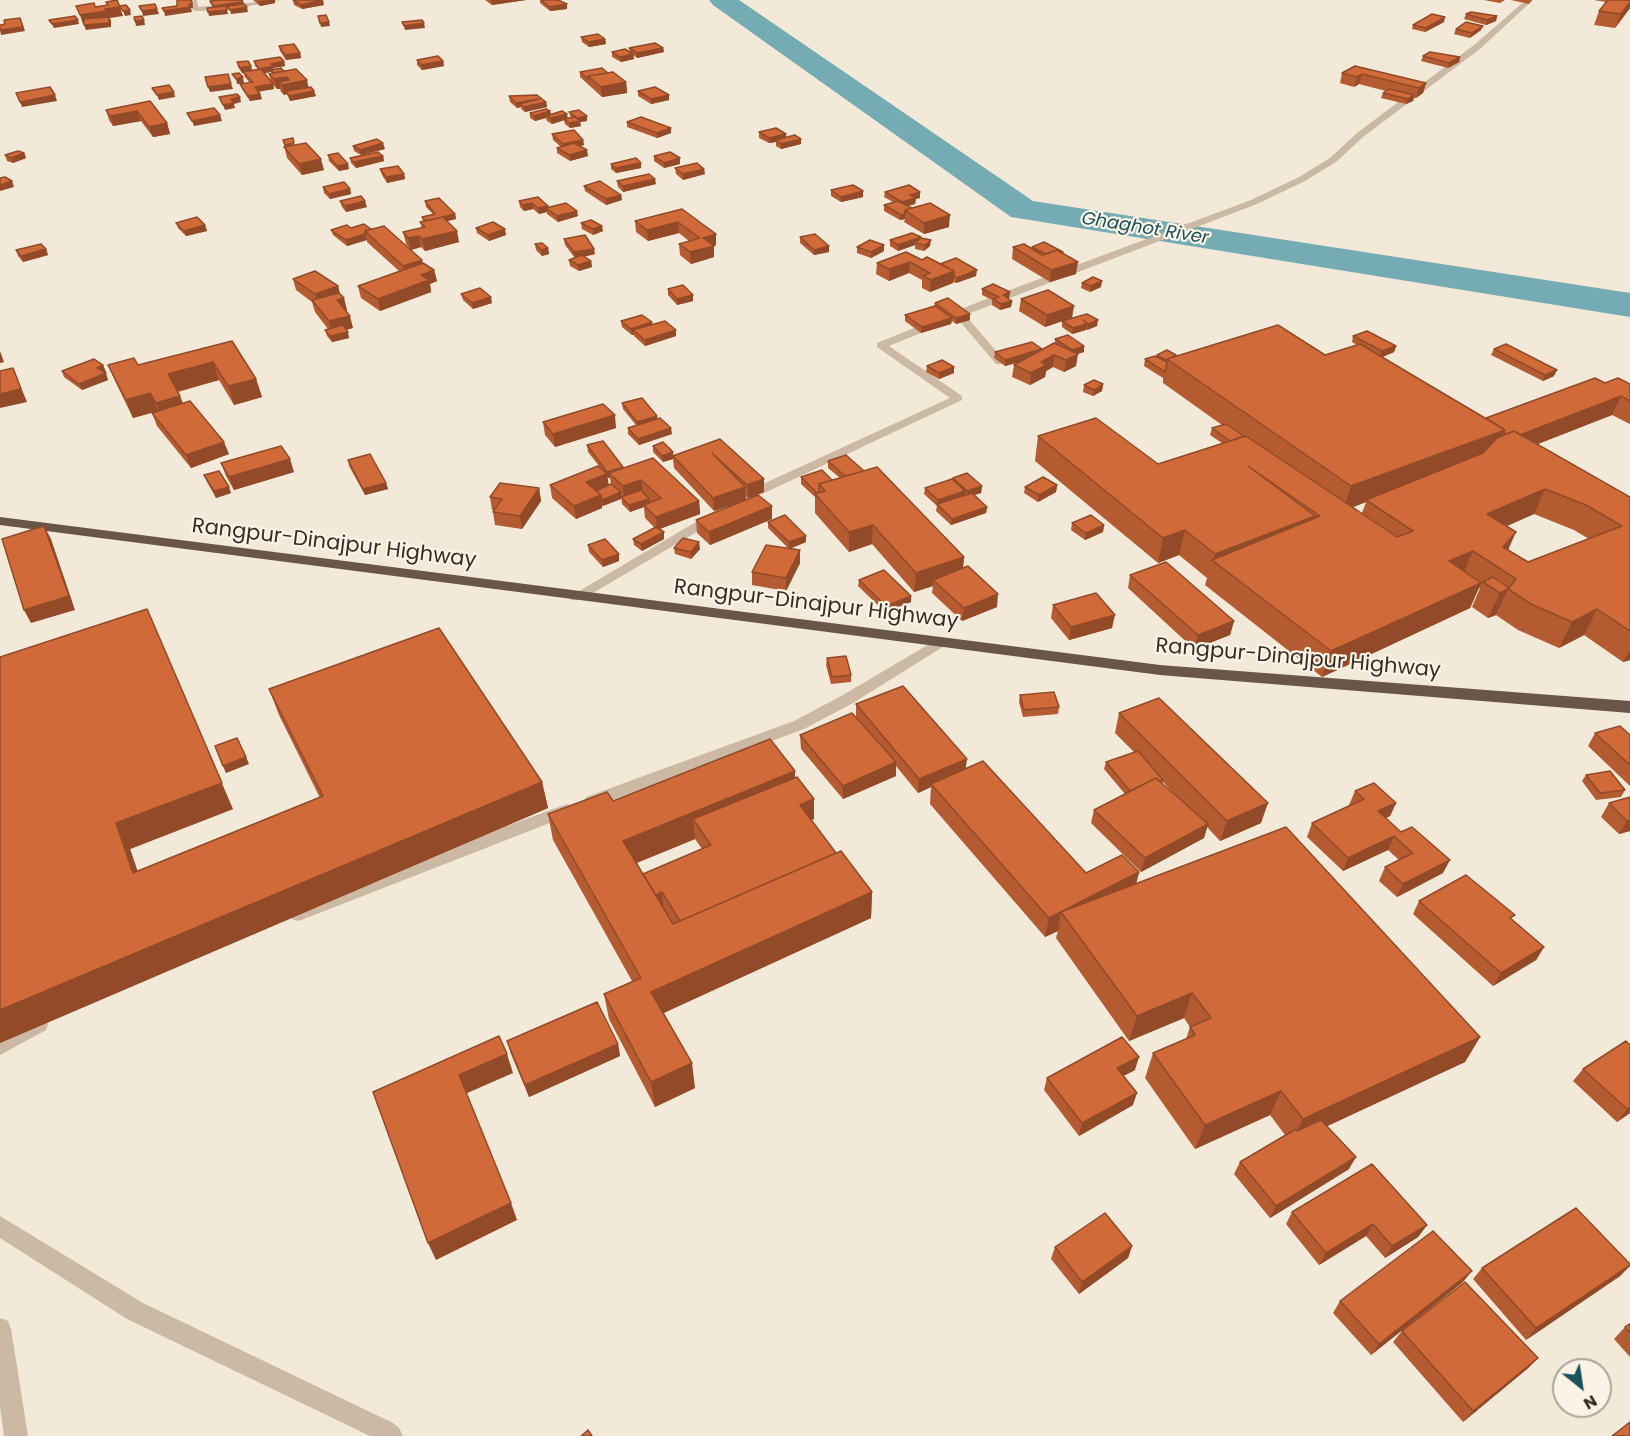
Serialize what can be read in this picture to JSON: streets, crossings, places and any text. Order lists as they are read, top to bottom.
{
  "streets": {
    "highway": ["Rangpur-Dinajpur Highway"]
  },
  "water": ["Ghaghot River"],
  "north": "bottom right"
}
